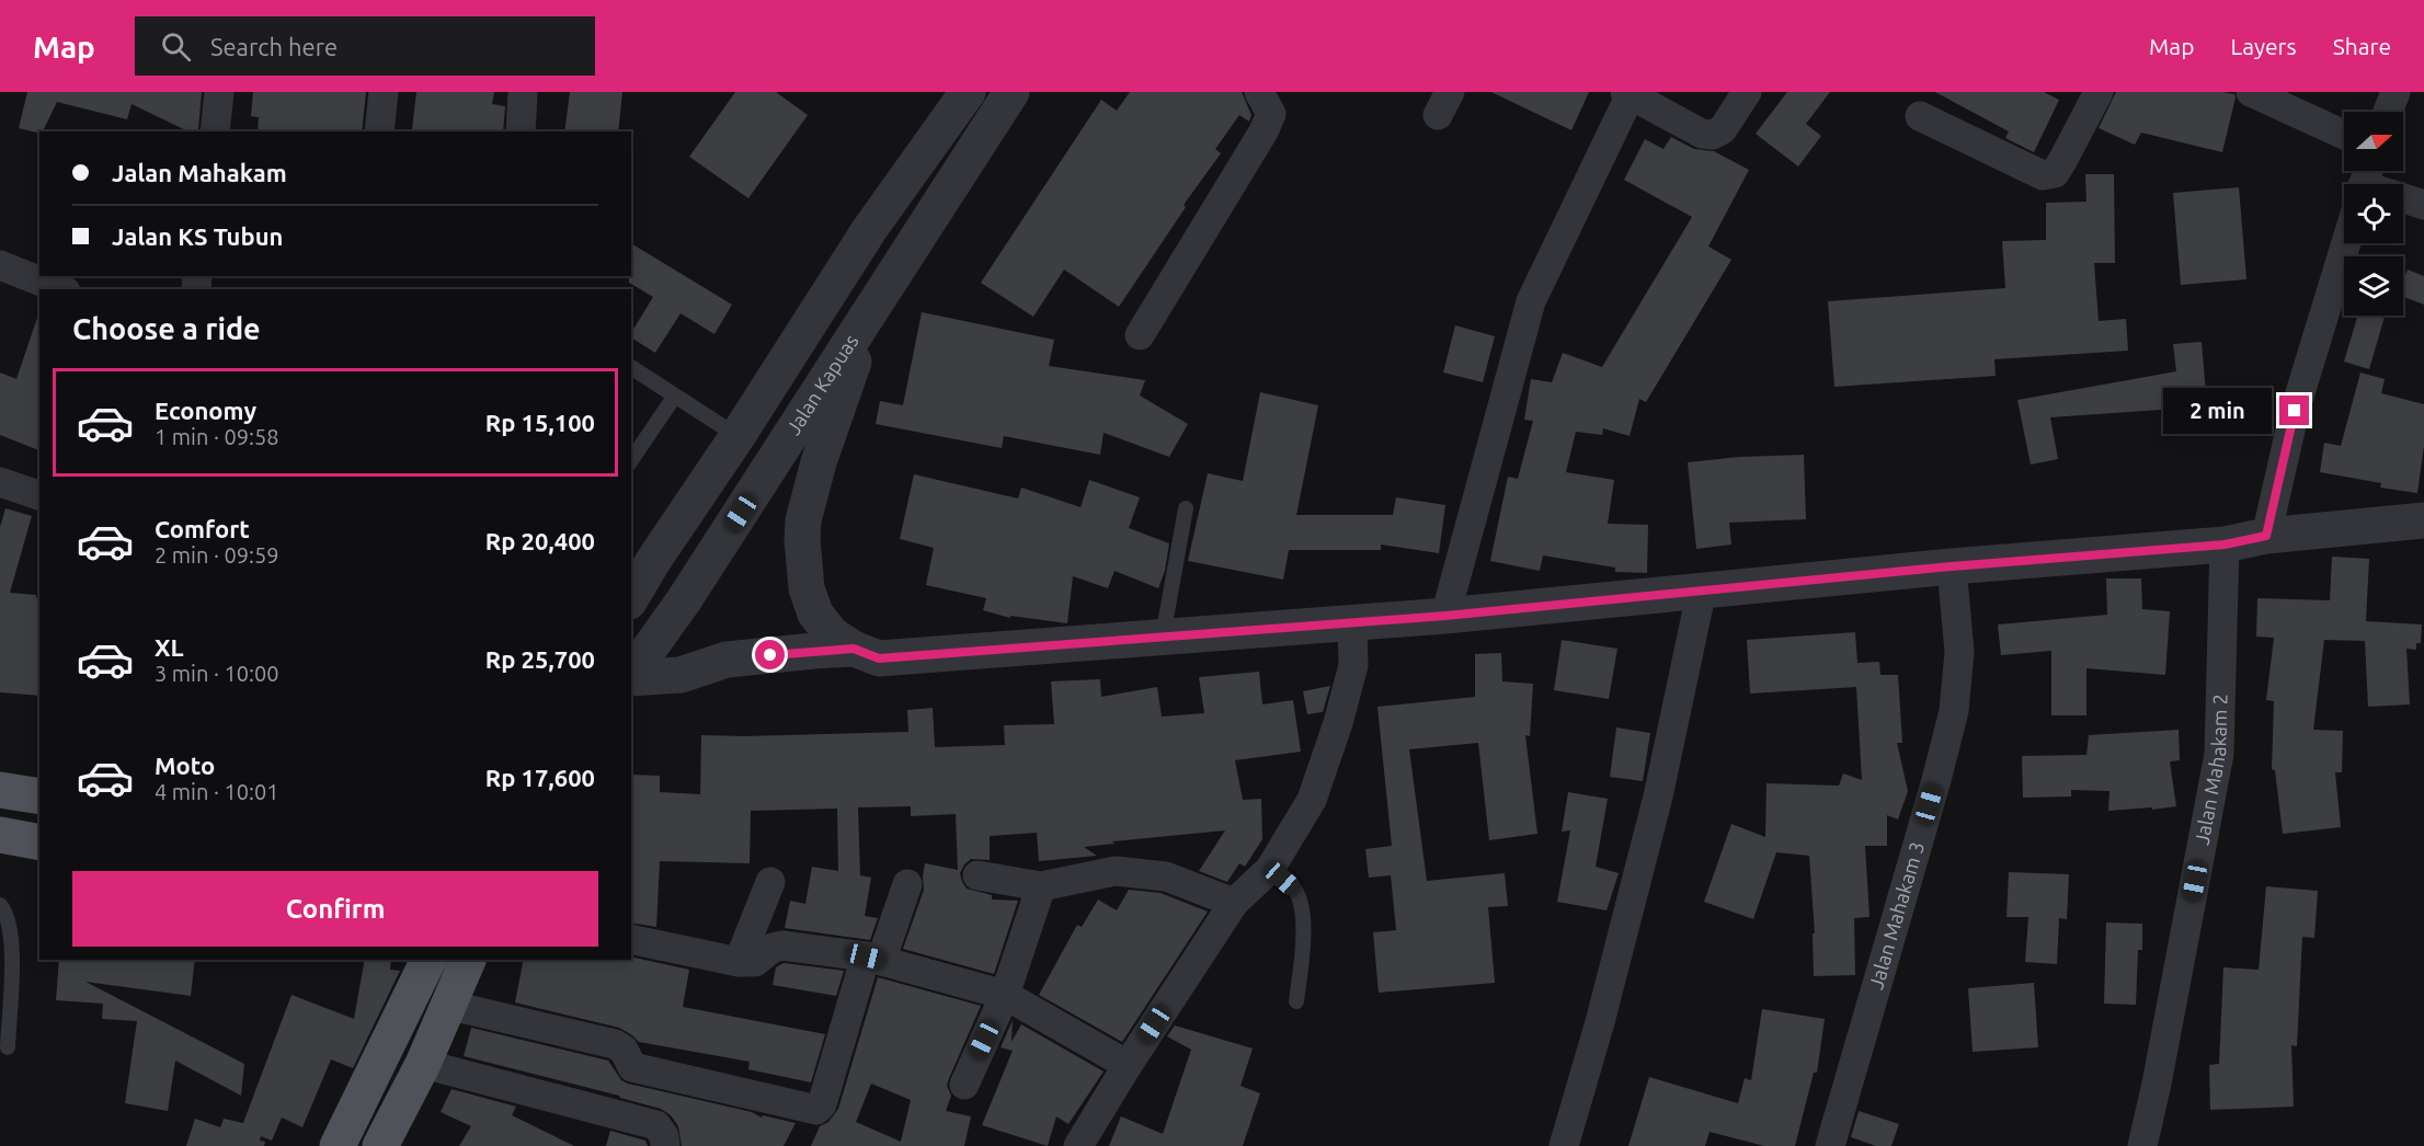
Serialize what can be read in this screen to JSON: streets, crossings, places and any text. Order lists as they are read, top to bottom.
{
  "streets": {
    "street": ["Jalan Kapuas", "Jalan Mahakam 2", "Jalan Mahakam 3"]
  },
  "north": "right",
  "page": {
    "header": "Map",
    "search": "Search here",
    "nav": ["Map", "Layers", "Share"],
    "banner": ["Jalan Mahakam", "Jalan KS Tubun"],
    "heading": "Choose a ride",
    "list": [
      {
        "name": "Economy",
        "note": "1 min · 09:58",
        "value": "Rp 15,100"
      },
      {
        "name": "Comfort",
        "note": "2 min · 09:59",
        "value": "Rp 20,400"
      },
      {
        "name": "XL",
        "note": "3 min · 10:00",
        "value": "Rp 25,700"
      },
      {
        "name": "Moto",
        "note": "4 min · 10:01",
        "value": "Rp 17,600"
      }
    ],
    "bubble": "2 min",
    "buttons": "Confirm"
  }
}
